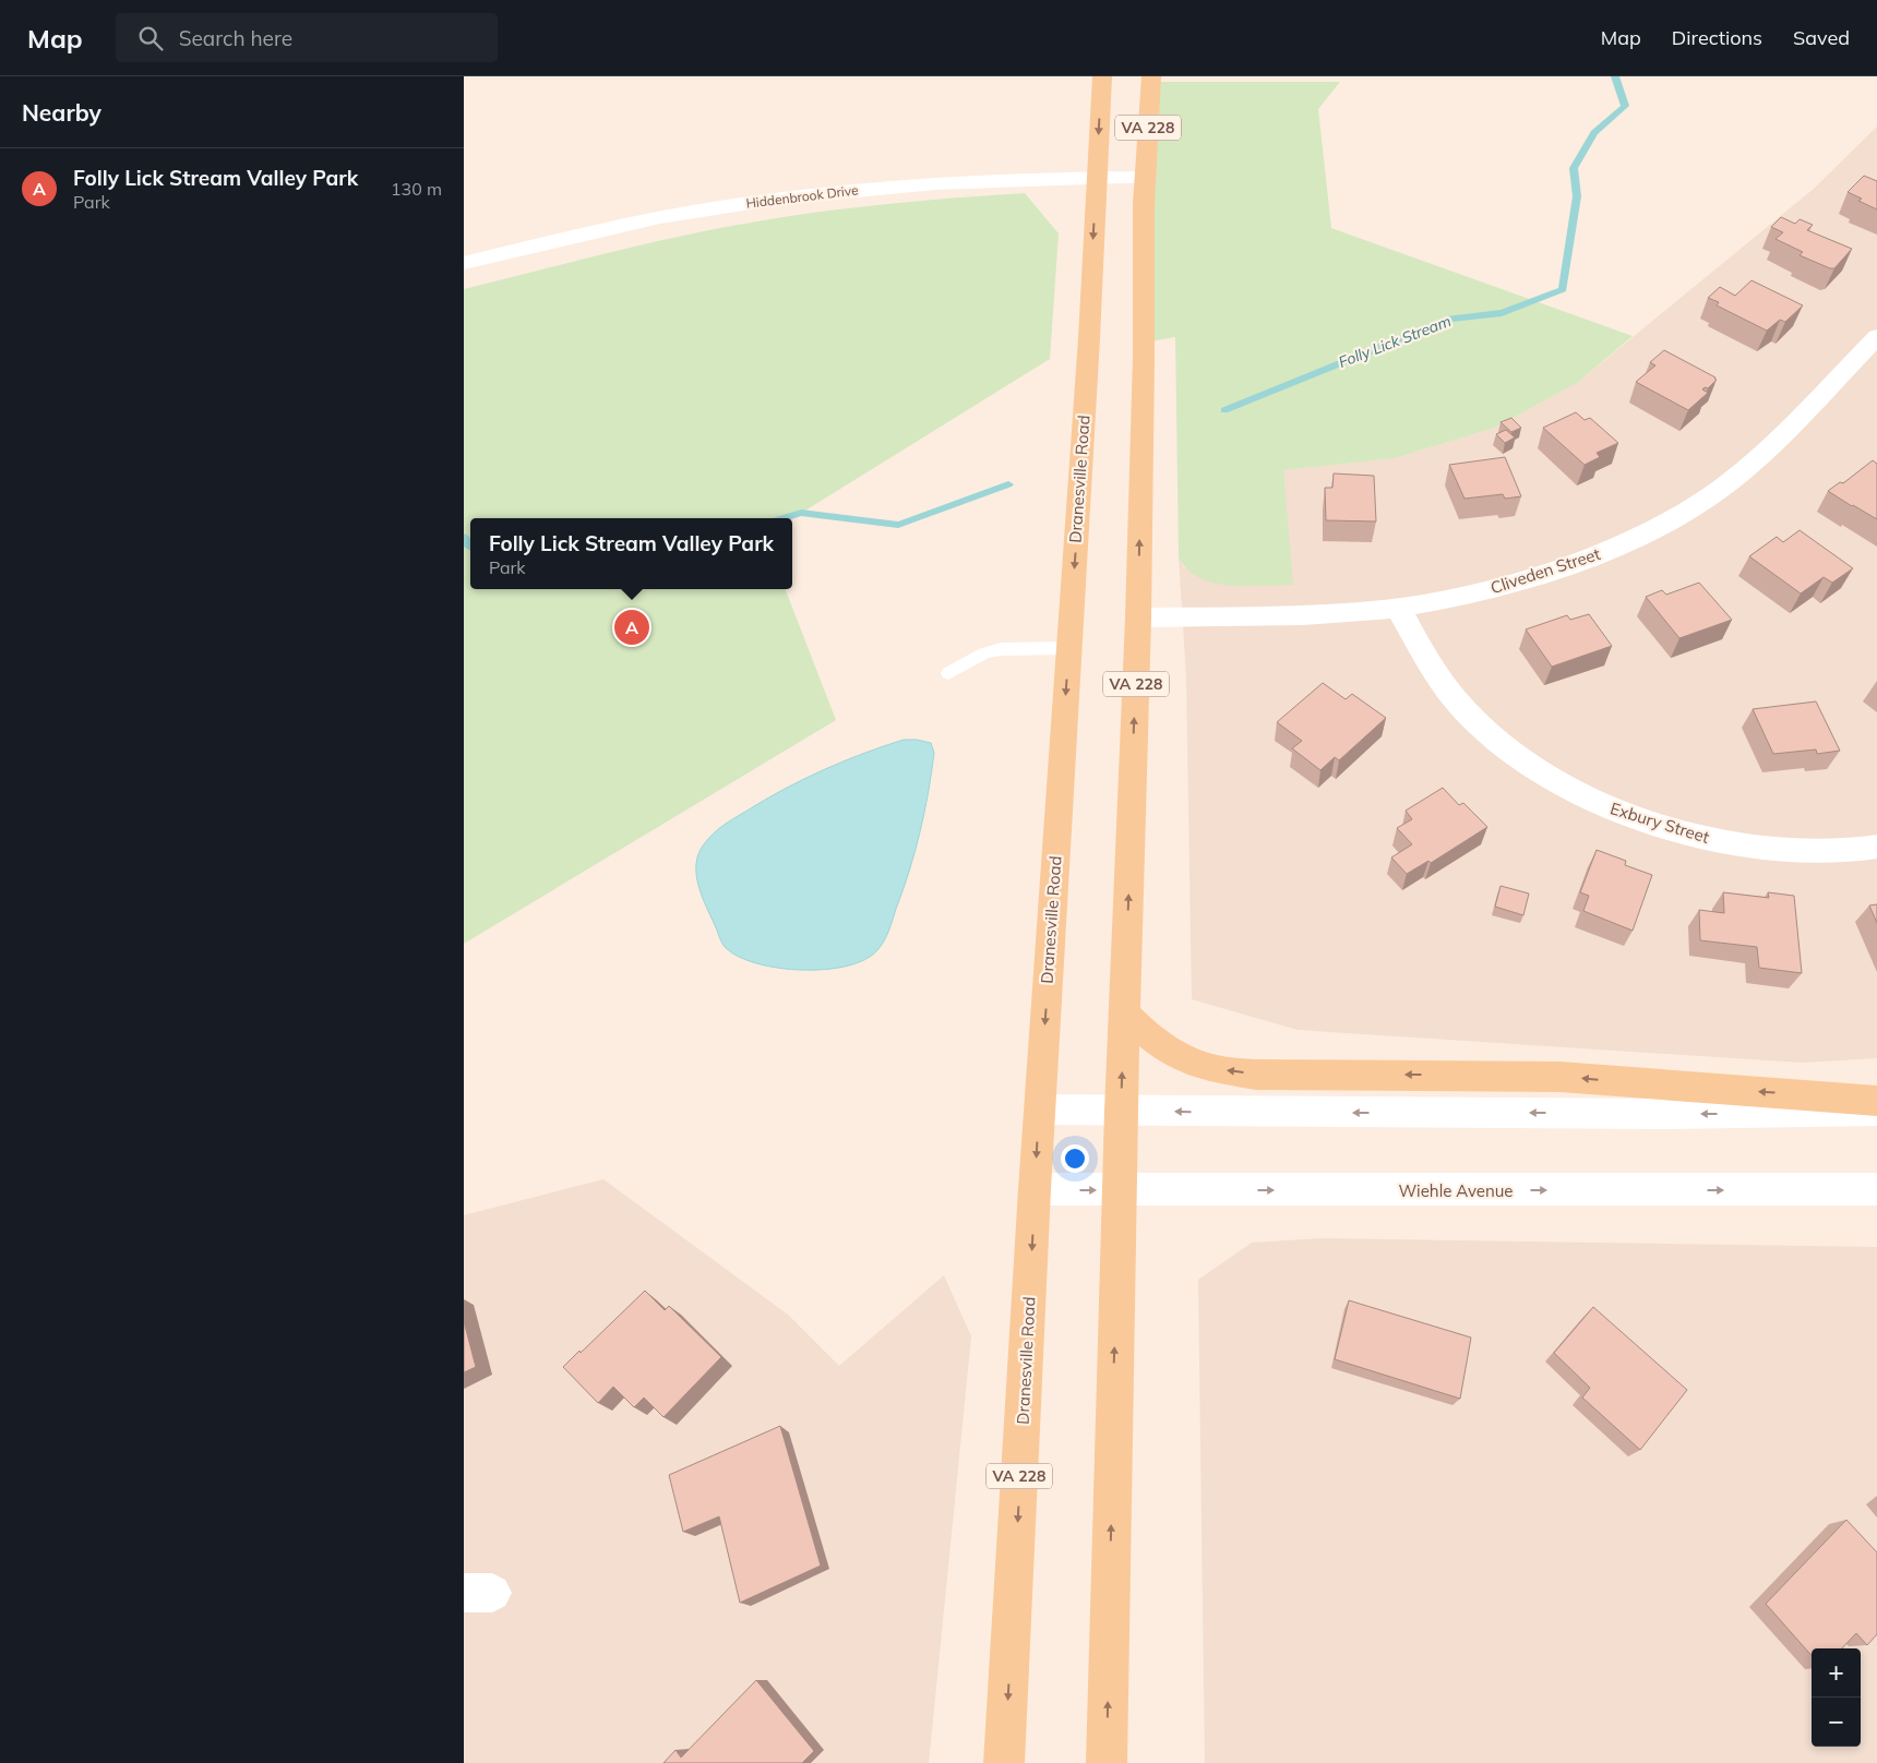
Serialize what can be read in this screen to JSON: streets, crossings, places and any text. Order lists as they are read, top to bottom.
{
  "streets": {
    "main road": ["VA 228", "Dranesville Road"],
    "street": [
      "Hiddenbrook Drive",
      "Cliveden Street",
      "Exbury Street",
      "Wiehle Avenue"
    ]
  },
  "crossings": [
    ["VA 228", "Hiddenbrook Drive"],
    ["VA 228", "Cliveden Street"],
    ["VA 228", "Wiehle Avenue"],
    ["Hiddenbrook Drive", "Dranesville Road"],
    ["Dranesville Road", "Wiehle Avenue"],
    ["Cliveden Street", "Exbury Street"]
  ],
  "water": ["Folly Lick Stream"],
  "page": {
    "header": "Map",
    "search": "Search here",
    "nav": ["Map", "Directions", "Saved"],
    "heading": "Nearby",
    "list": [
      {
        "mark": "A",
        "name": "Folly Lick Stream Valley Park",
        "note": "Park",
        "value": "130 m"
      }
    ],
    "popup": ["Folly Lick Stream Valley Park", "Park"],
    "pins": "A",
    "map_buttons": ["+", "−"]
  }
}
